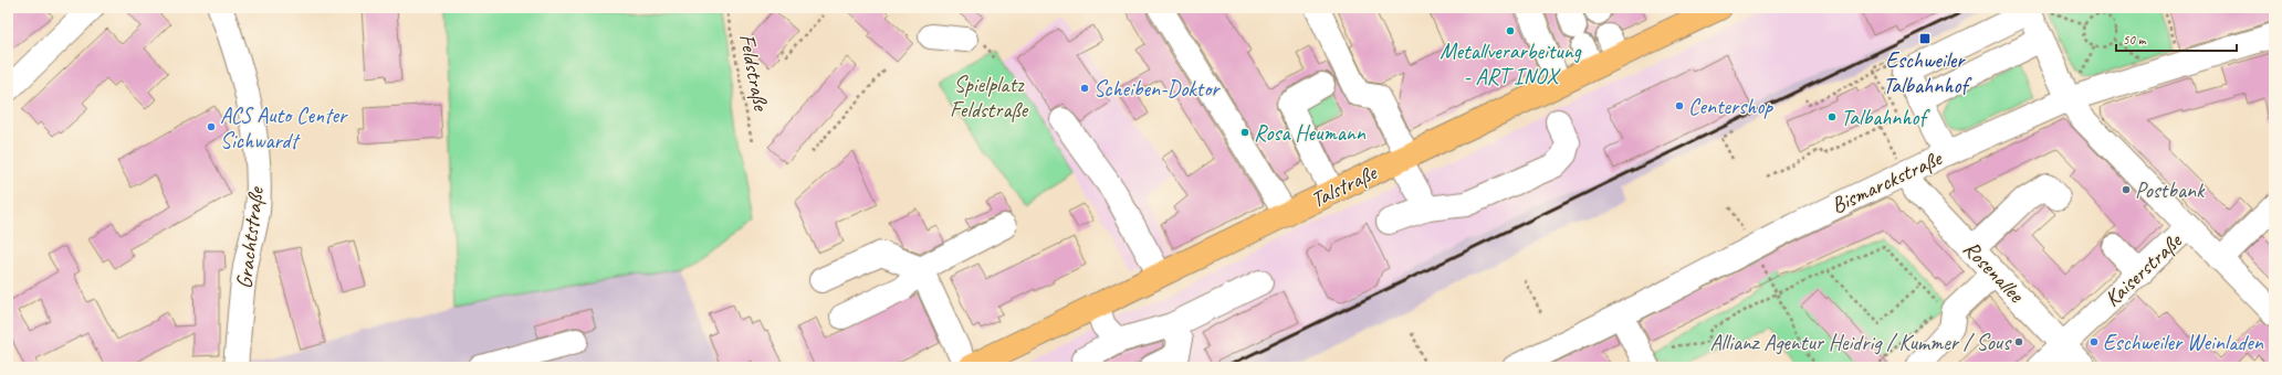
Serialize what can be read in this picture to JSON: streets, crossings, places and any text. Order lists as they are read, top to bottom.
{
  "streets": {
    "main road": ["Talstraße"],
    "street": [
      "Bismarckstraße",
      "Grachtstraße",
      "Kaiserstraße",
      "Rosenallee"
    ],
    "path": ["Feldstraße"]
  },
  "crossings": [
    ["Bismarckstraße", "Rosenallee"],
    ["Kaiserstraße", "Rosenallee"]
  ],
  "parks": ["Spielplatz Feldstraße"],
  "places": {
    "other": [
      "Metallverarbeitung - ART INOX",
      "Scheiben-Doktor",
      "Centershop",
      "Talbahnhof",
      "ACS Auto Center Sichwardt",
      "Rosa Heumann",
      "Postbank",
      "Allianz Agentur Heidrig / Kummer / Sous",
      "Eschweiler Weinladen"
    ],
    "transit": ["Eschweiler Talbahnhof"]
  },
  "scale_bar": "50 m"
}
